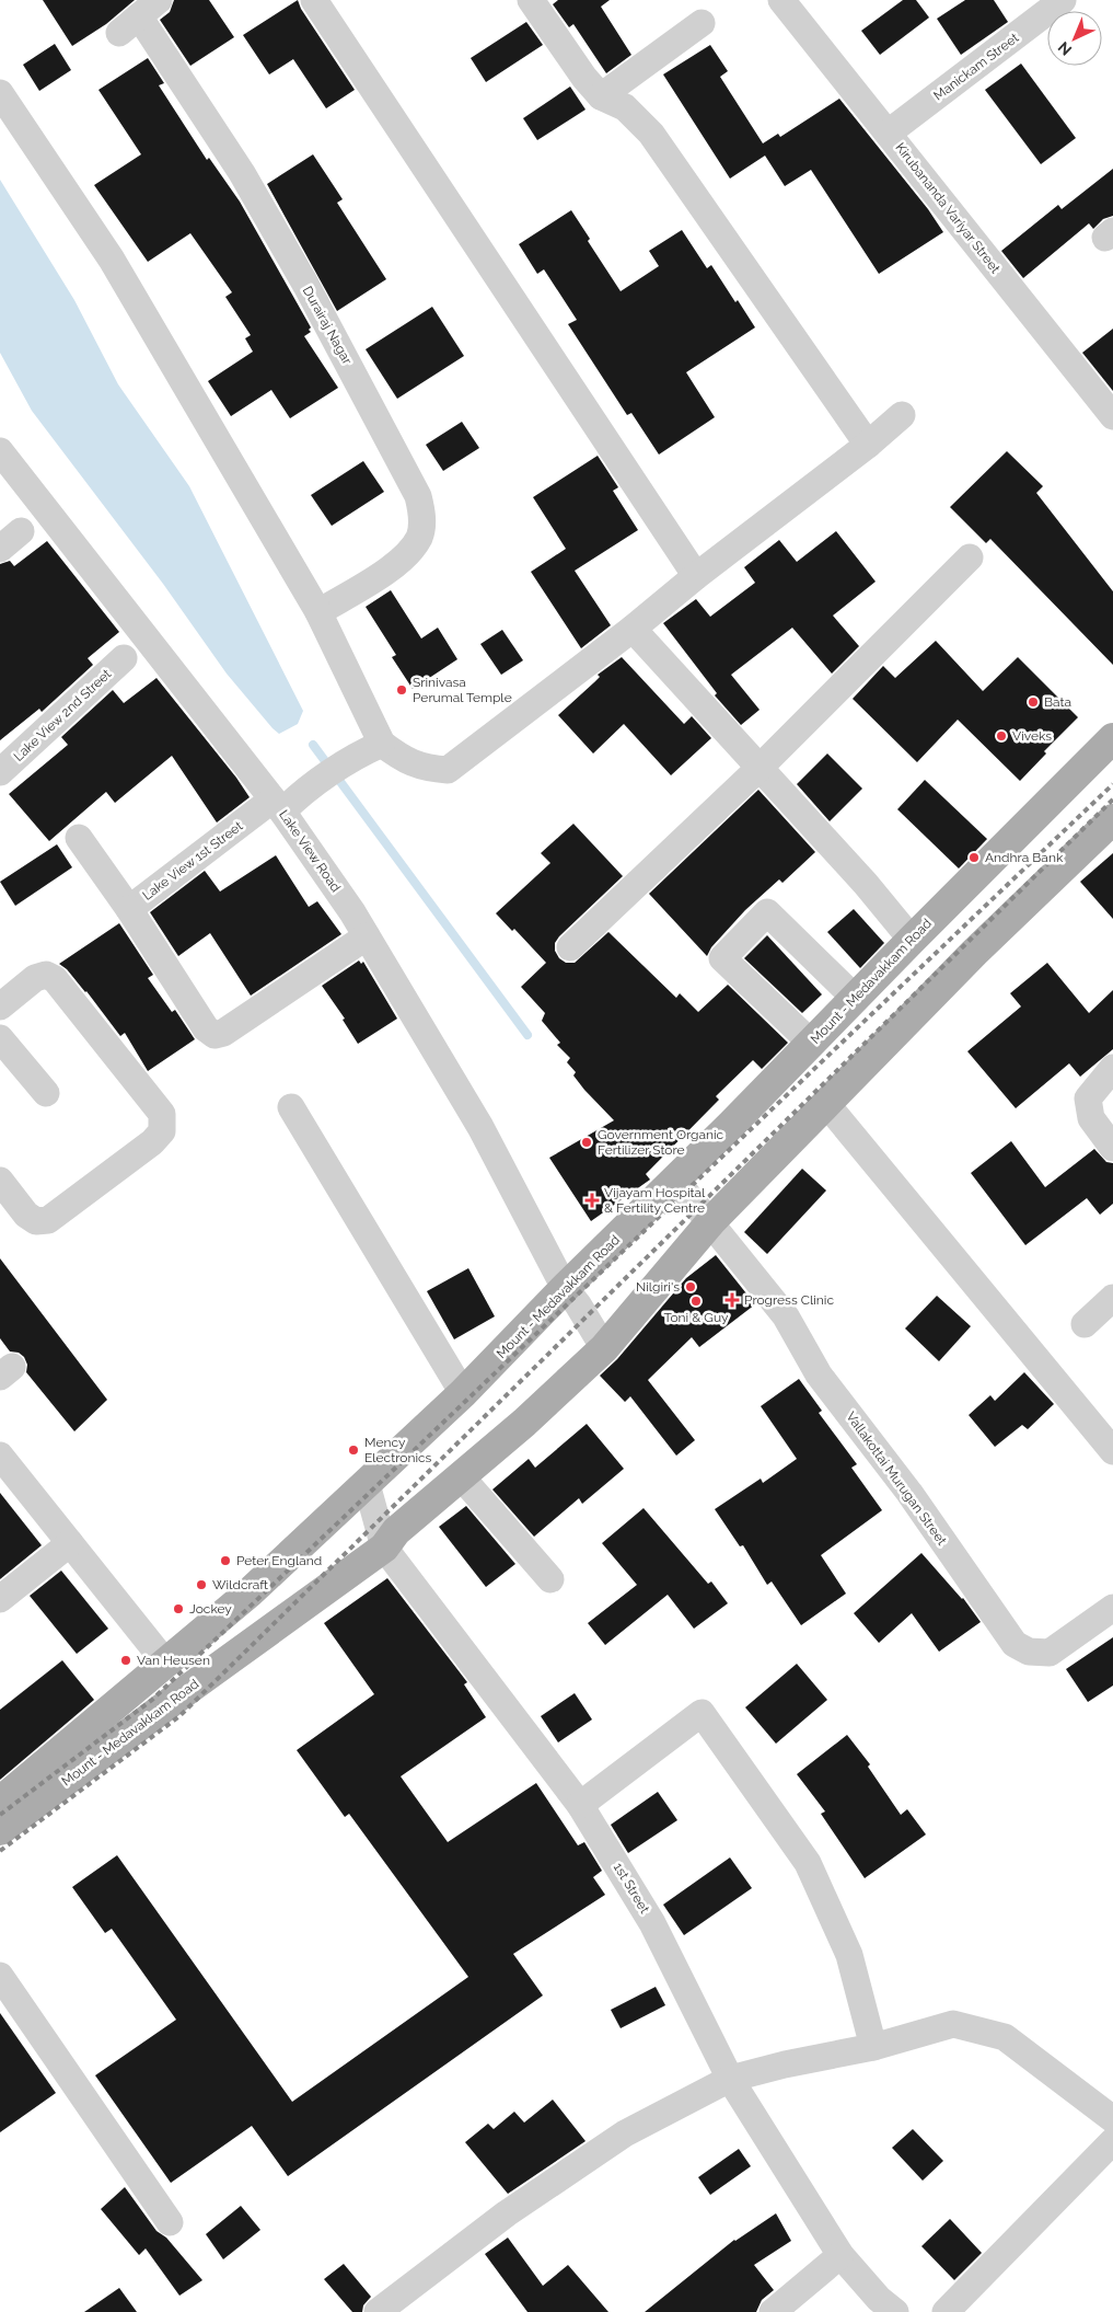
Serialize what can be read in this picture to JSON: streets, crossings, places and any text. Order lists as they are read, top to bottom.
{
  "streets": {
    "main road": ["Mount - Medavakkam Road"],
    "street": [
      "Manickam Street",
      "Kirubananda Variyar Street",
      "Durairaj Nagar",
      "Lake View 2nd Street",
      "Lake View Road",
      "Lake View 1st Street",
      "Vallakottai Murugan Street",
      "1st Street"
    ]
  },
  "crossings": [
    ["Manickam Street", "Kirubananda Variyar Street"],
    ["Lake View Road", "Lake View 1st Street"],
    ["Lake View Road", "Mount - Medavakkam Road"],
    ["Mount - Medavakkam Road", "Vallakottai Murugan Street"],
    ["Mount - Medavakkam Road", "1st Street"]
  ],
  "places": {
    "other": [
      "Srinivasa Perumal Temple",
      "Bata",
      "Viveks",
      "Andhra Bank",
      "Government Organic Fertilizer Store",
      "Nilgiri's",
      "Toni & Guy",
      "Mency Electronics",
      "Peter England",
      "Wildcraft",
      "Jockey",
      "Van Heusen"
    ],
    "health": ["Vijayam Hospital & Fertility Centre", "Progress Clinic"]
  },
  "north": "bottom left"
}
